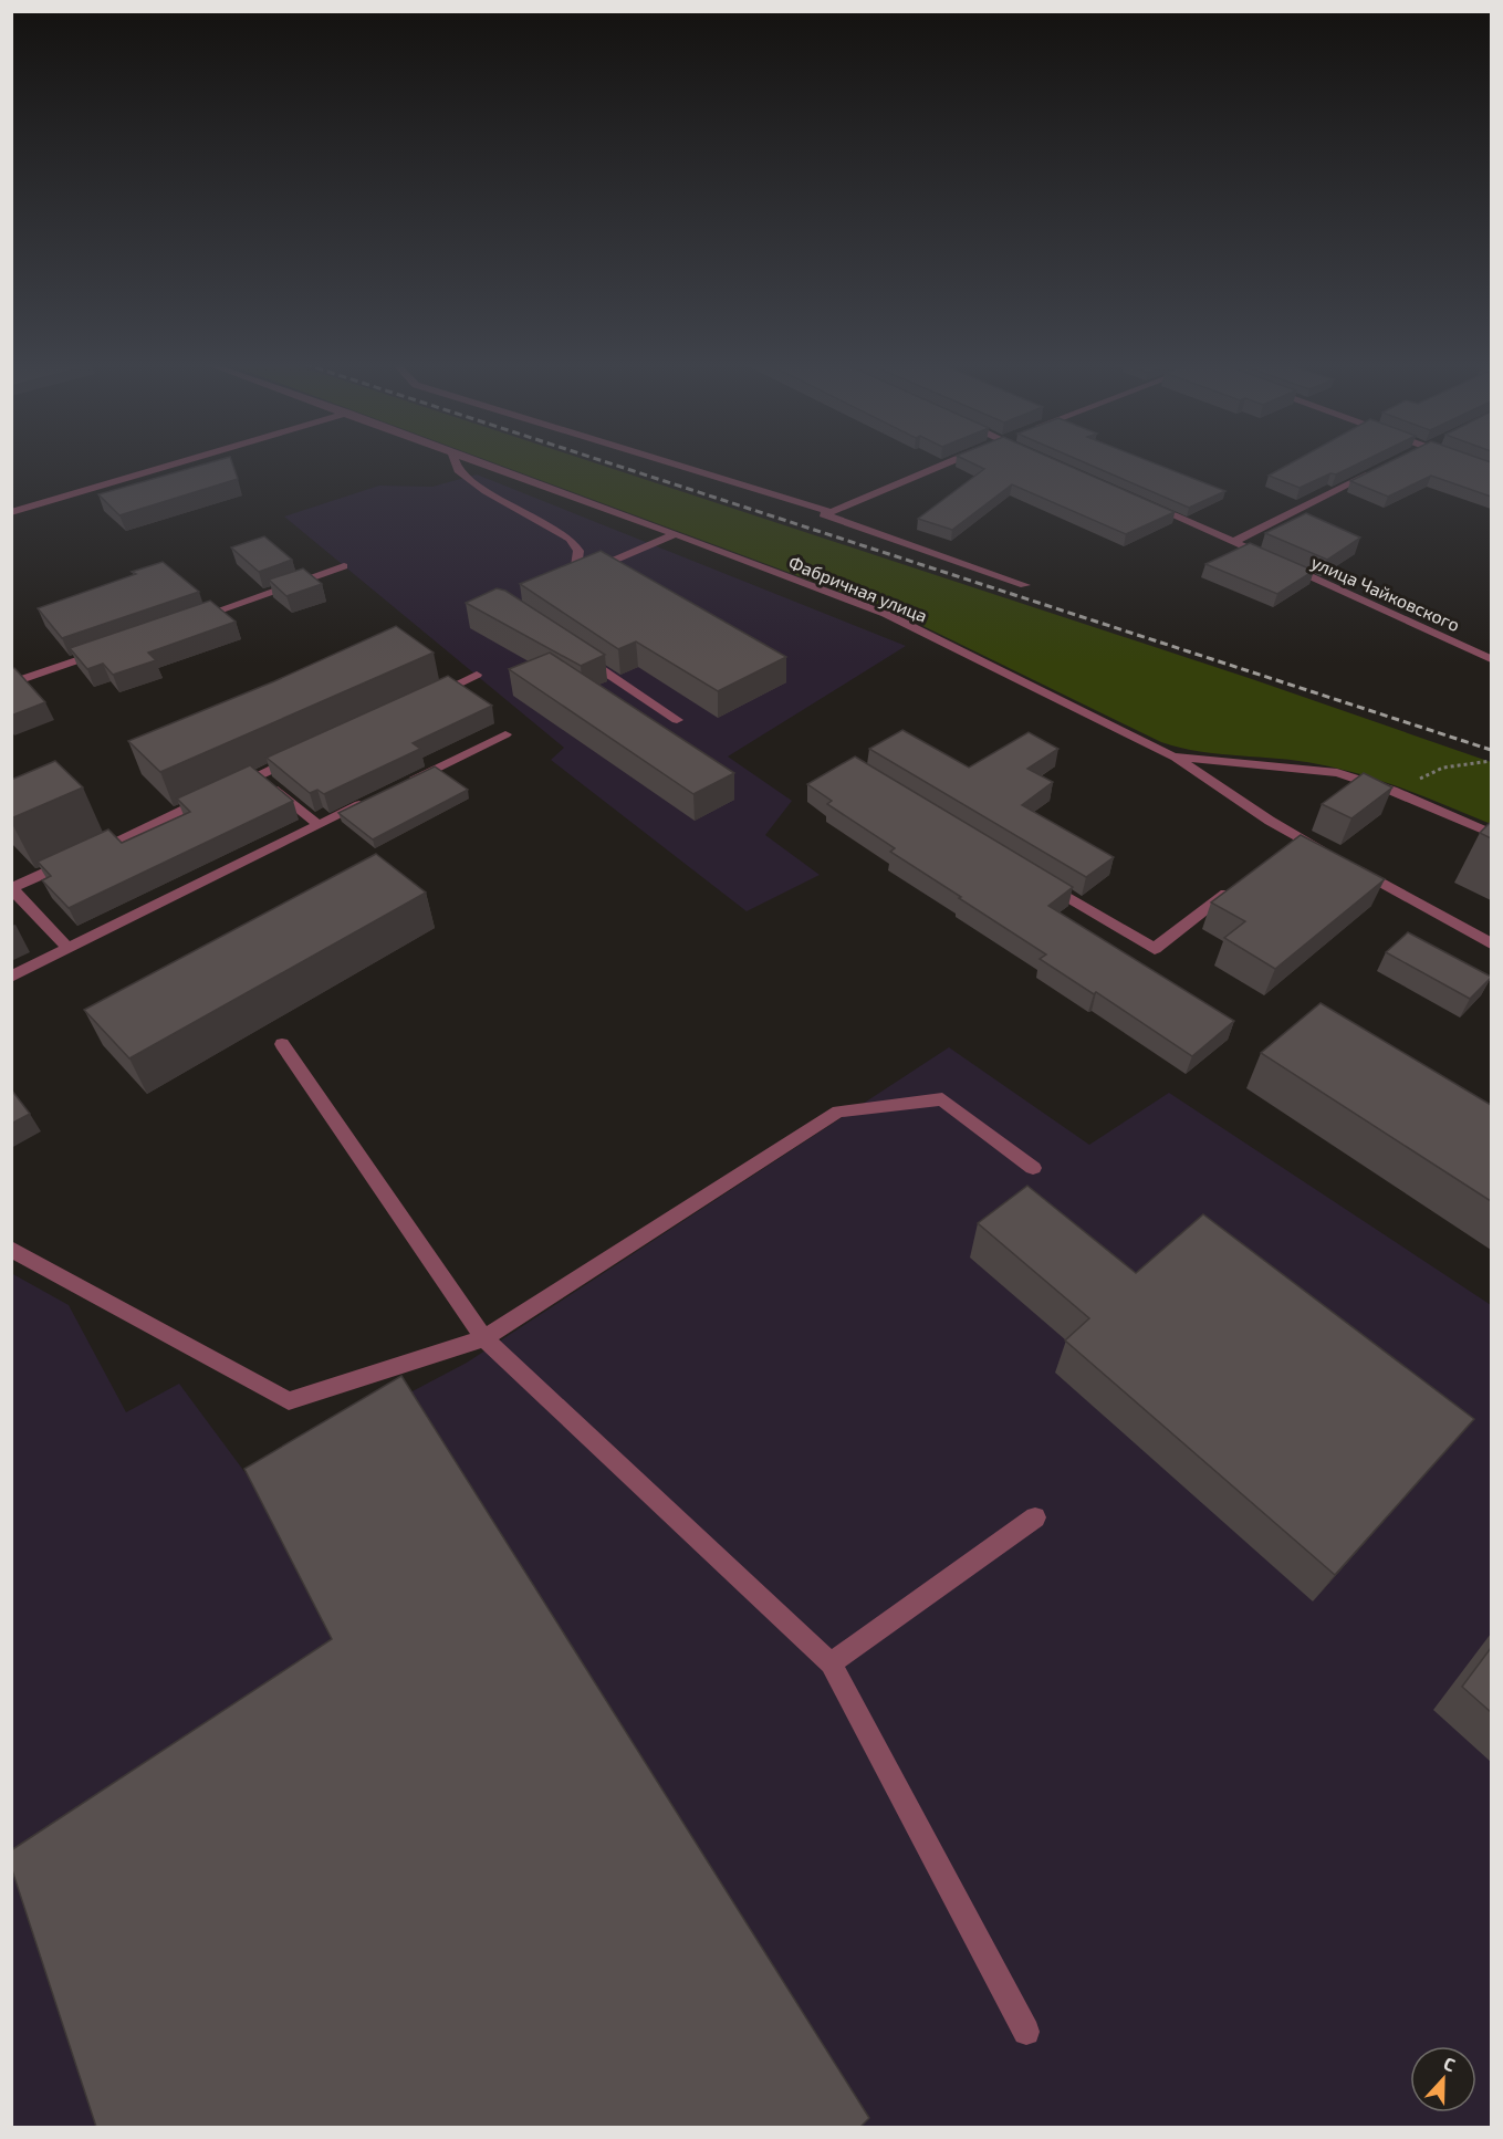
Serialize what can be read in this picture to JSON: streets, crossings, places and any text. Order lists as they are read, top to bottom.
{
  "streets": {
    "street": ["Фабричная улица", "улица Чайковского"]
  },
  "north": "top"
}
